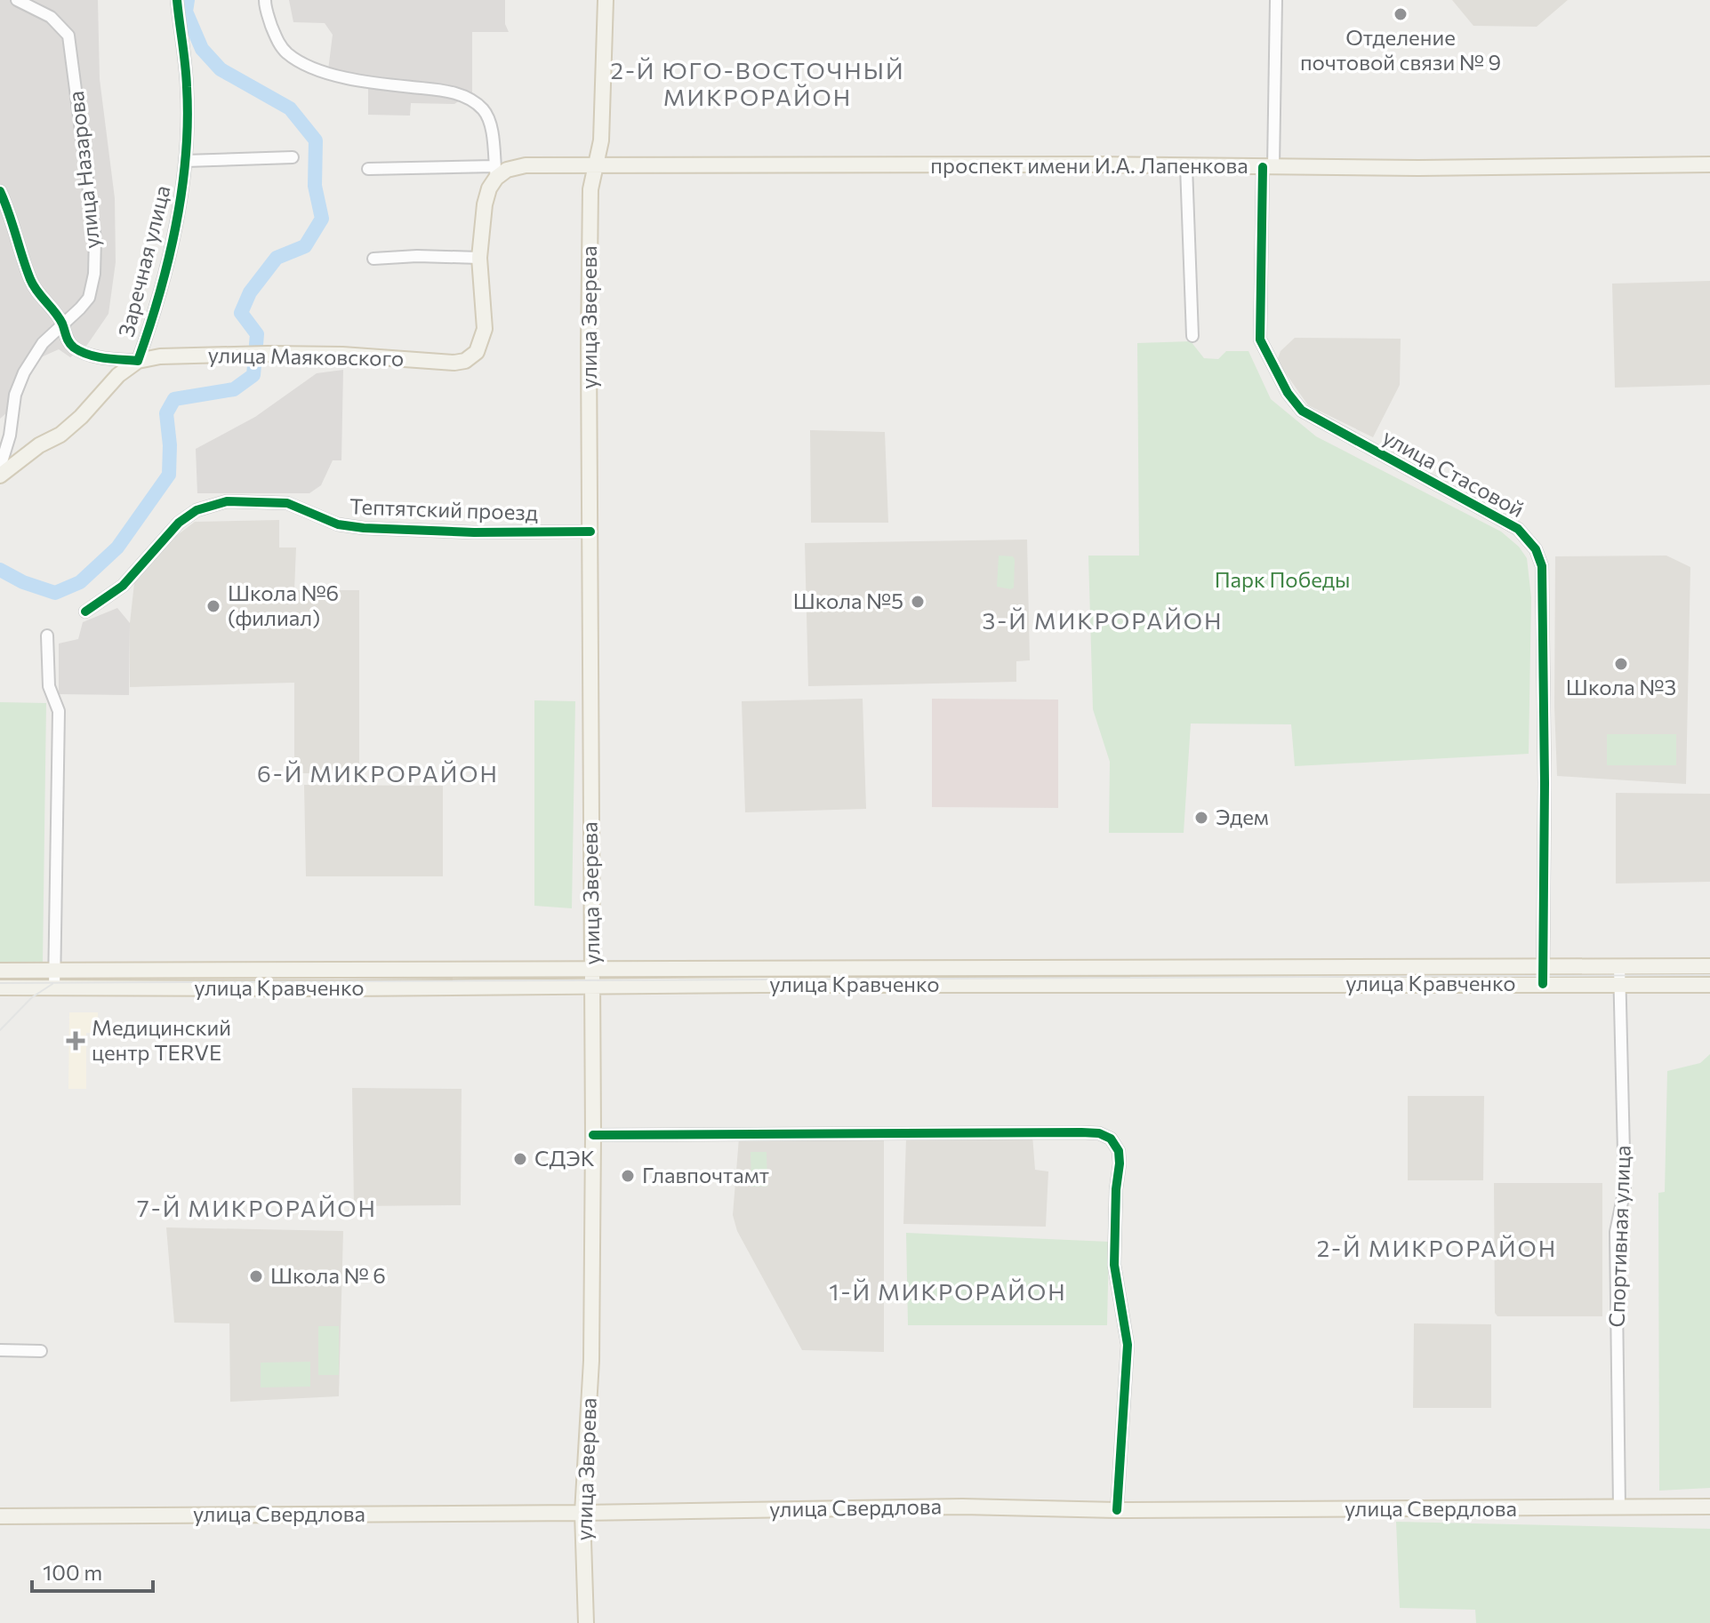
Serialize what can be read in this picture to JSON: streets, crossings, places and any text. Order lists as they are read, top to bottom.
{
  "streets": {
    "main road": [
      "проспект имени И.А. Лапенкова",
      "Заречная улица",
      "улица Зверева",
      "улица Маяковского",
      "улица Кравченко",
      "улица Свердлова"
    ],
    "street": [
      "улица Назарова",
      "улица Стасовой",
      "Тептятский проезд",
      "Спортивная улица"
    ]
  },
  "crossings": [
    ["проспект имени И.А. Лапенкова", "улица Зверева"],
    ["проспект имени И.А. Лапенкова", "улица Стасовой"],
    ["Заречная улица", "улица Маяковского"],
    ["улица Зверева", "Тептятский проезд"],
    ["улица Зверева", "улица Кравченко"],
    ["улица Зверева", "улица Свердлова"],
    ["улица Стасовой", "улица Кравченко"],
    ["улица Кравченко", "Спортивная улица"],
    ["Спортивная улица", "улица Свердлова"]
  ],
  "districts": [
    "2-Й ЮГО-ВОСТОЧНЫЙ МИКРОРАЙОН",
    "3-Й МИКРОРАЙОН",
    "6-Й МИКРОРАЙОН",
    "7-Й МИКРОРАЙОН",
    "2-Й МИКРОРАЙОН",
    "1-Й МИКРОРАЙОН"
  ],
  "parks": ["Парк Победы"],
  "places": {
    "other": [
      "Отделение почтовой связи № 9",
      "Школа №5",
      "Школа №6 (филиал)",
      "Школа №3",
      "Эдем",
      "СДЭК",
      "Главпочтамт",
      "Школа № 6"
    ],
    "health": ["Медицинский центр TERVE"]
  },
  "scale_bar": "100 m"
}
